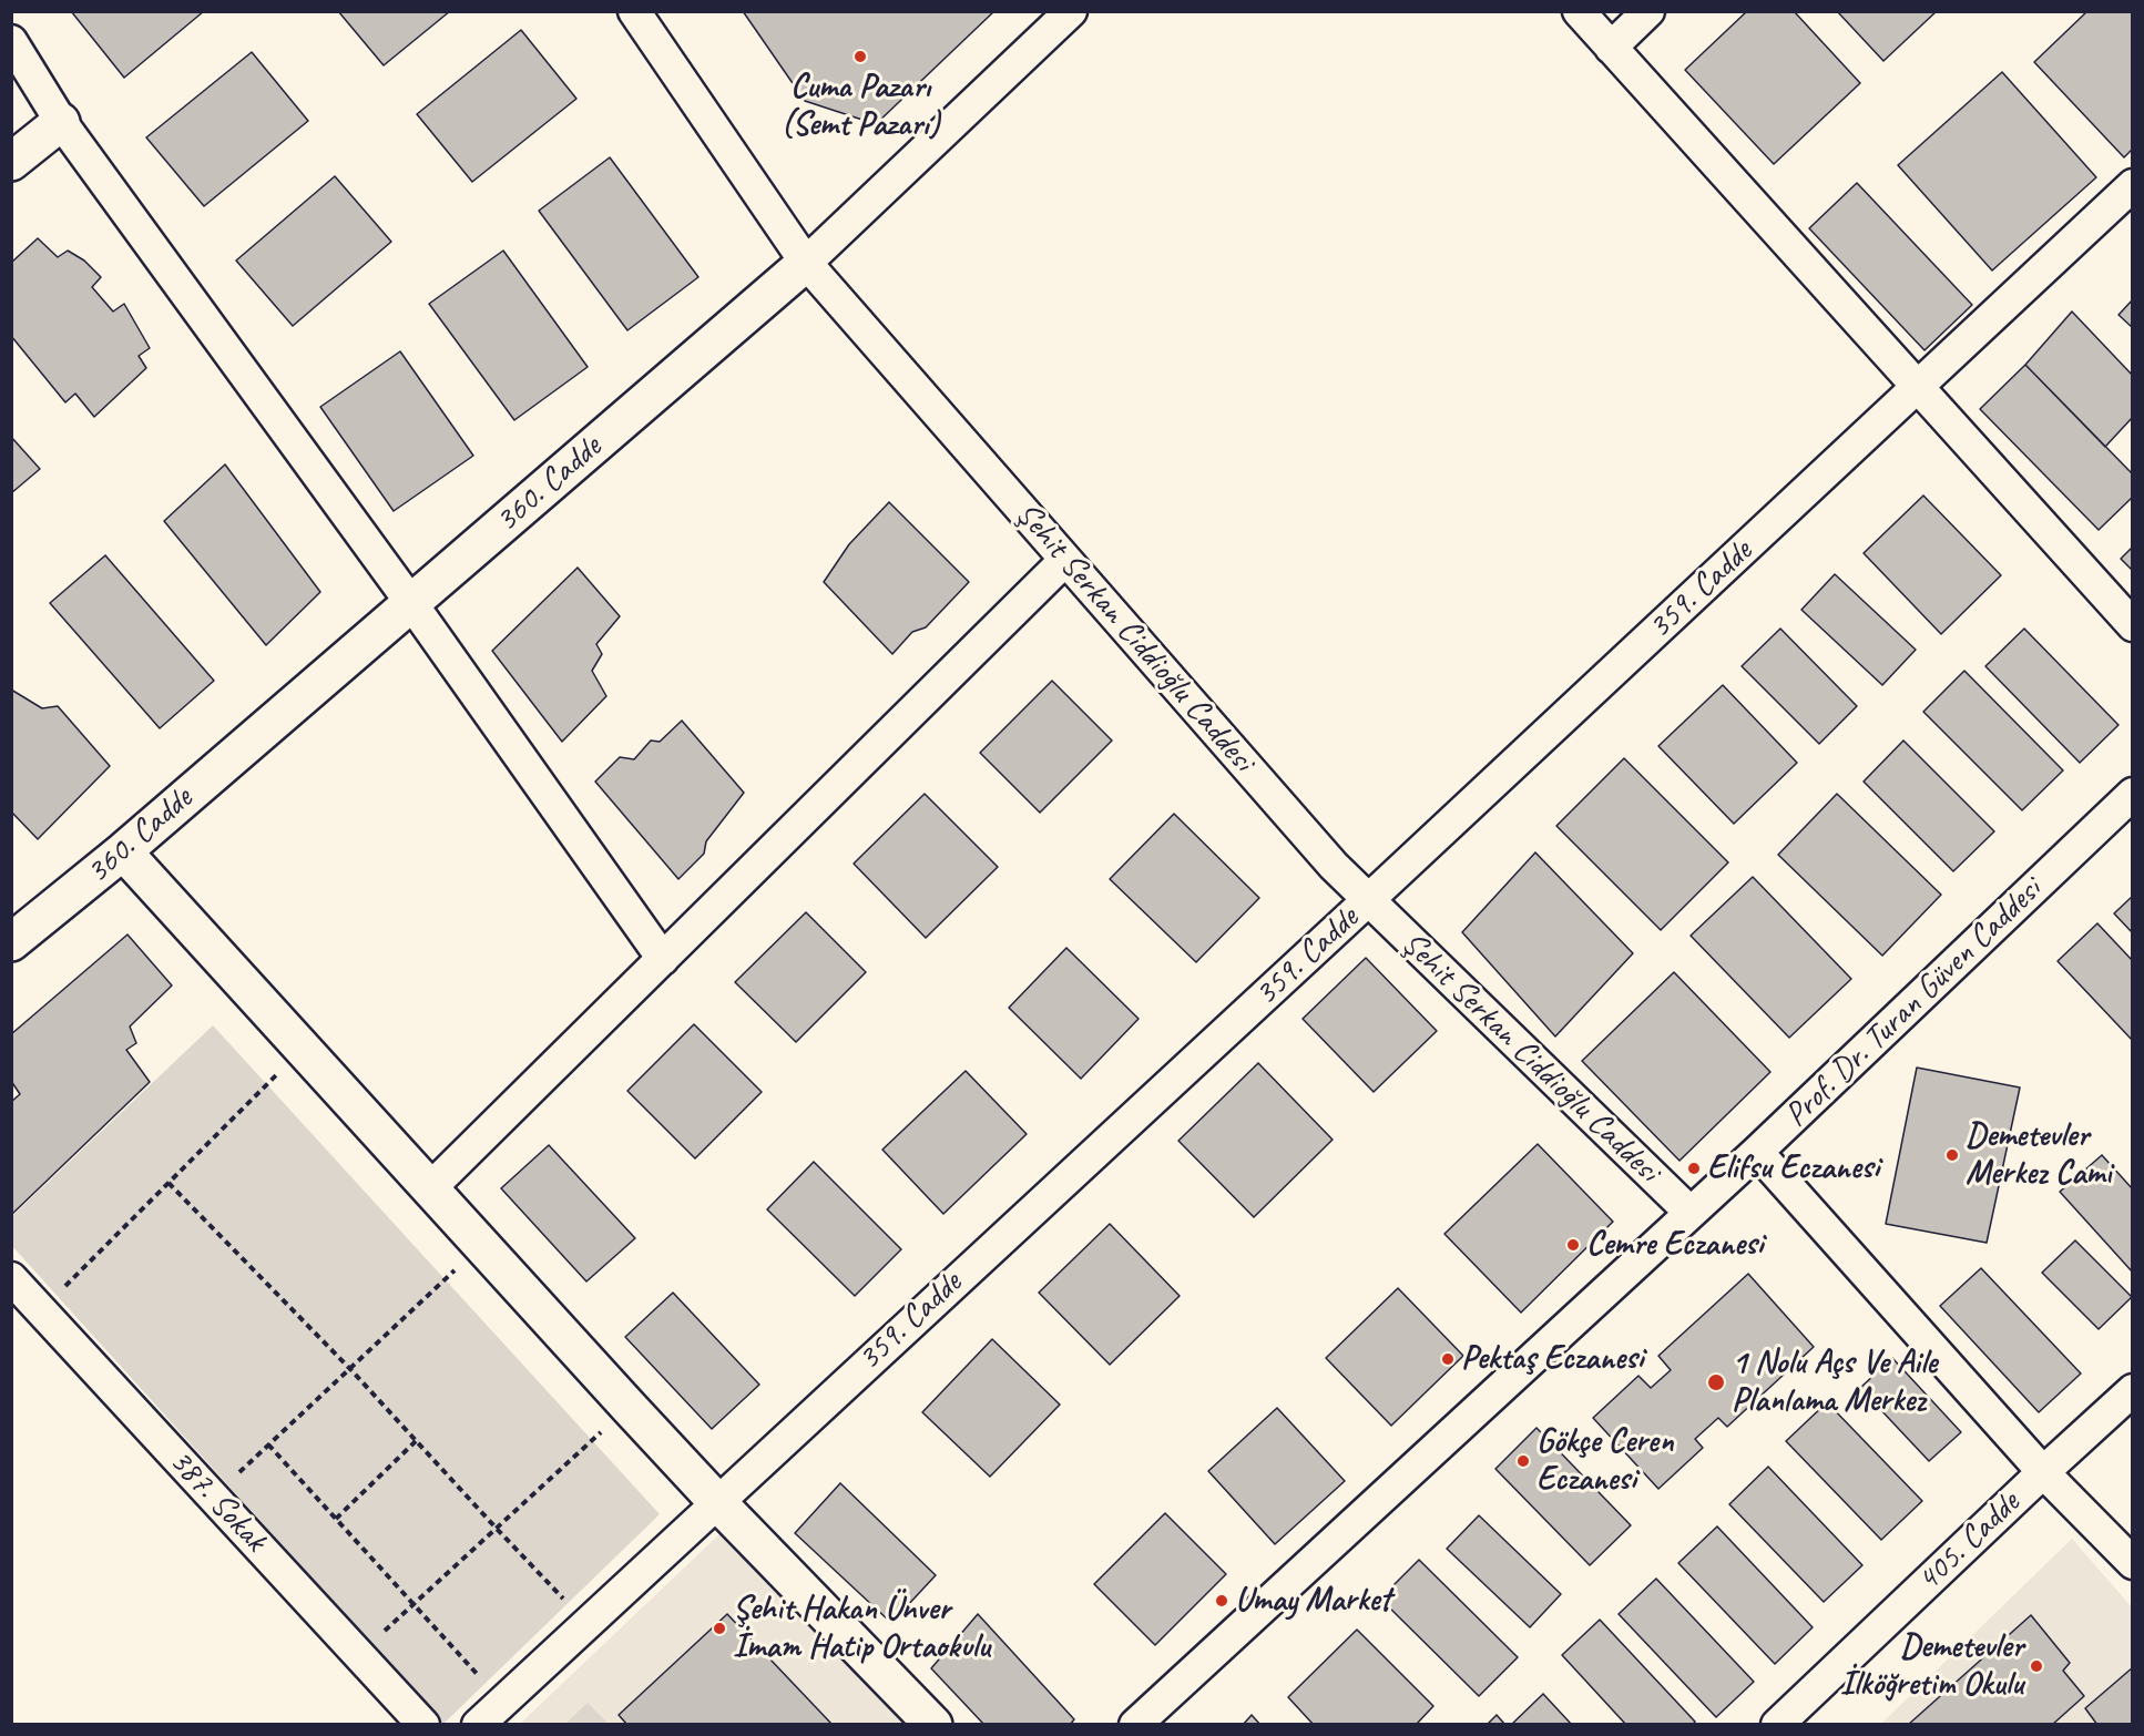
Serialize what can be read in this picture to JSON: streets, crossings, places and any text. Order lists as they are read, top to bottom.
{
  "streets": {
    "street": [
      "360. Cadde",
      "359. Cadde",
      "Şehit Serkan Ciddioğlu Caddesi",
      "Prof. Dr. Turan Güven Caddesi",
      "387. Sokak",
      "405. Cadde"
    ]
  },
  "crossings": [
    ["360. Cadde", "Şehit Serkan Ciddioğlu Caddesi"],
    ["359. Cadde", "Şehit Serkan Ciddioğlu Caddesi"],
    ["Şehit Serkan Ciddioğlu Caddesi", "Prof. Dr. Turan Güven Caddesi"]
  ],
  "places": [
    "Cuma Pazarı (Semt Pazarı)",
    "Demetevler Merkez Cami",
    "Elifsu Eczanesi",
    "Cemre Eczanesi",
    "Pektaş Eczanesi",
    "1 Nolu Açs Ve Aile Planlama Merkez",
    "Gökçe Ceren Eczanesi",
    "Umay Market",
    "Şehit Hakan Ünver İmam Hatip Ortaokulu",
    "Demetevler İlköğretim Okulu"
  ]
}
